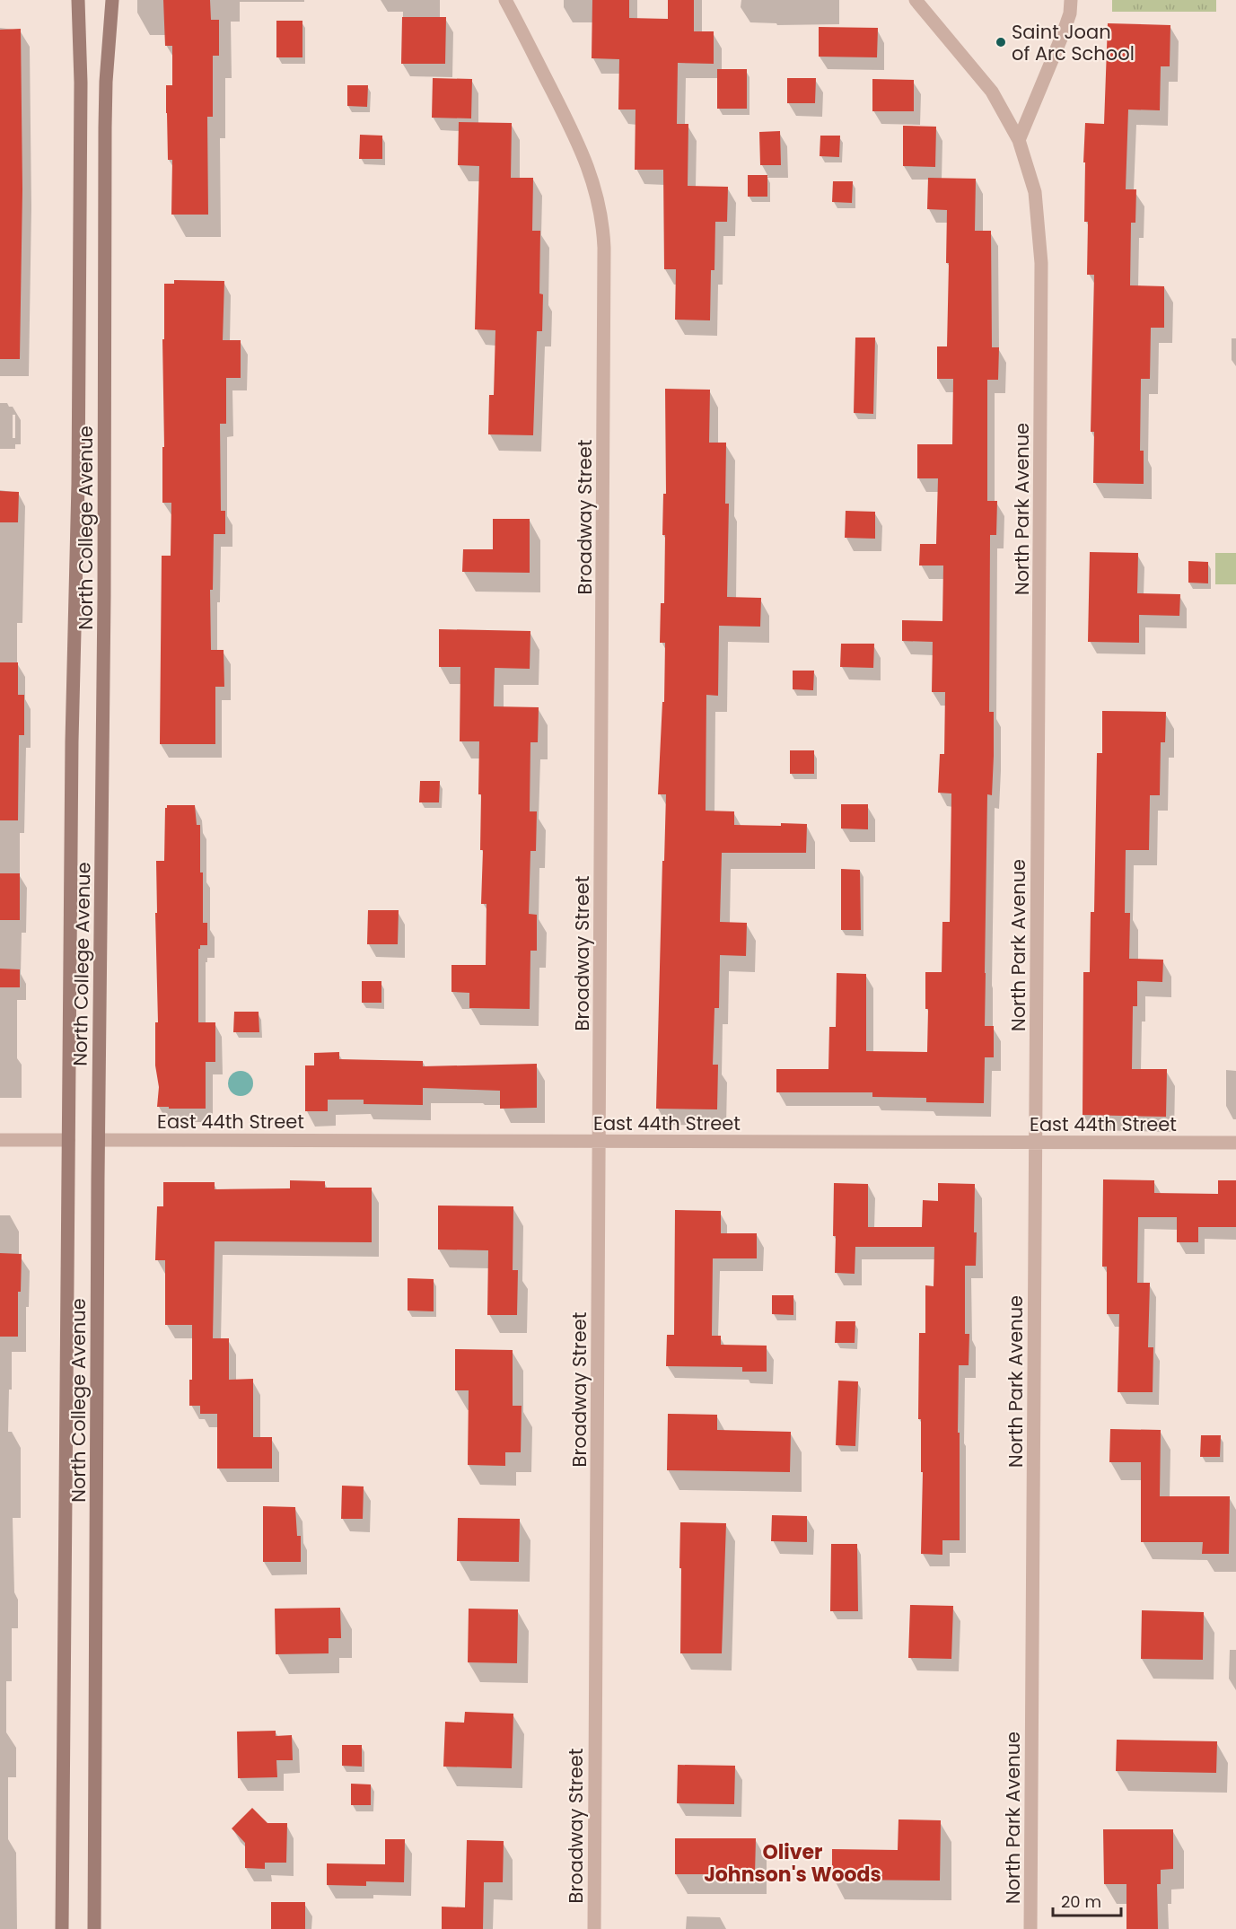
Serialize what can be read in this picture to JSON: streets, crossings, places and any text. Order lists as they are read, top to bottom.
{
  "streets": {
    "main road": ["North College Avenue"],
    "street": ["North Park Avenue", "Broadway Street", "East 44th Street"]
  },
  "crossings": [
    ["North Park Avenue", "East 44th Street"],
    ["Broadway Street", "East 44th Street"],
    ["North College Avenue", "East 44th Street"]
  ],
  "districts": ["Oliver Johnson's Woods"],
  "places": ["Saint Joan of Arc School"],
  "scale_bar": "20 m"
}
